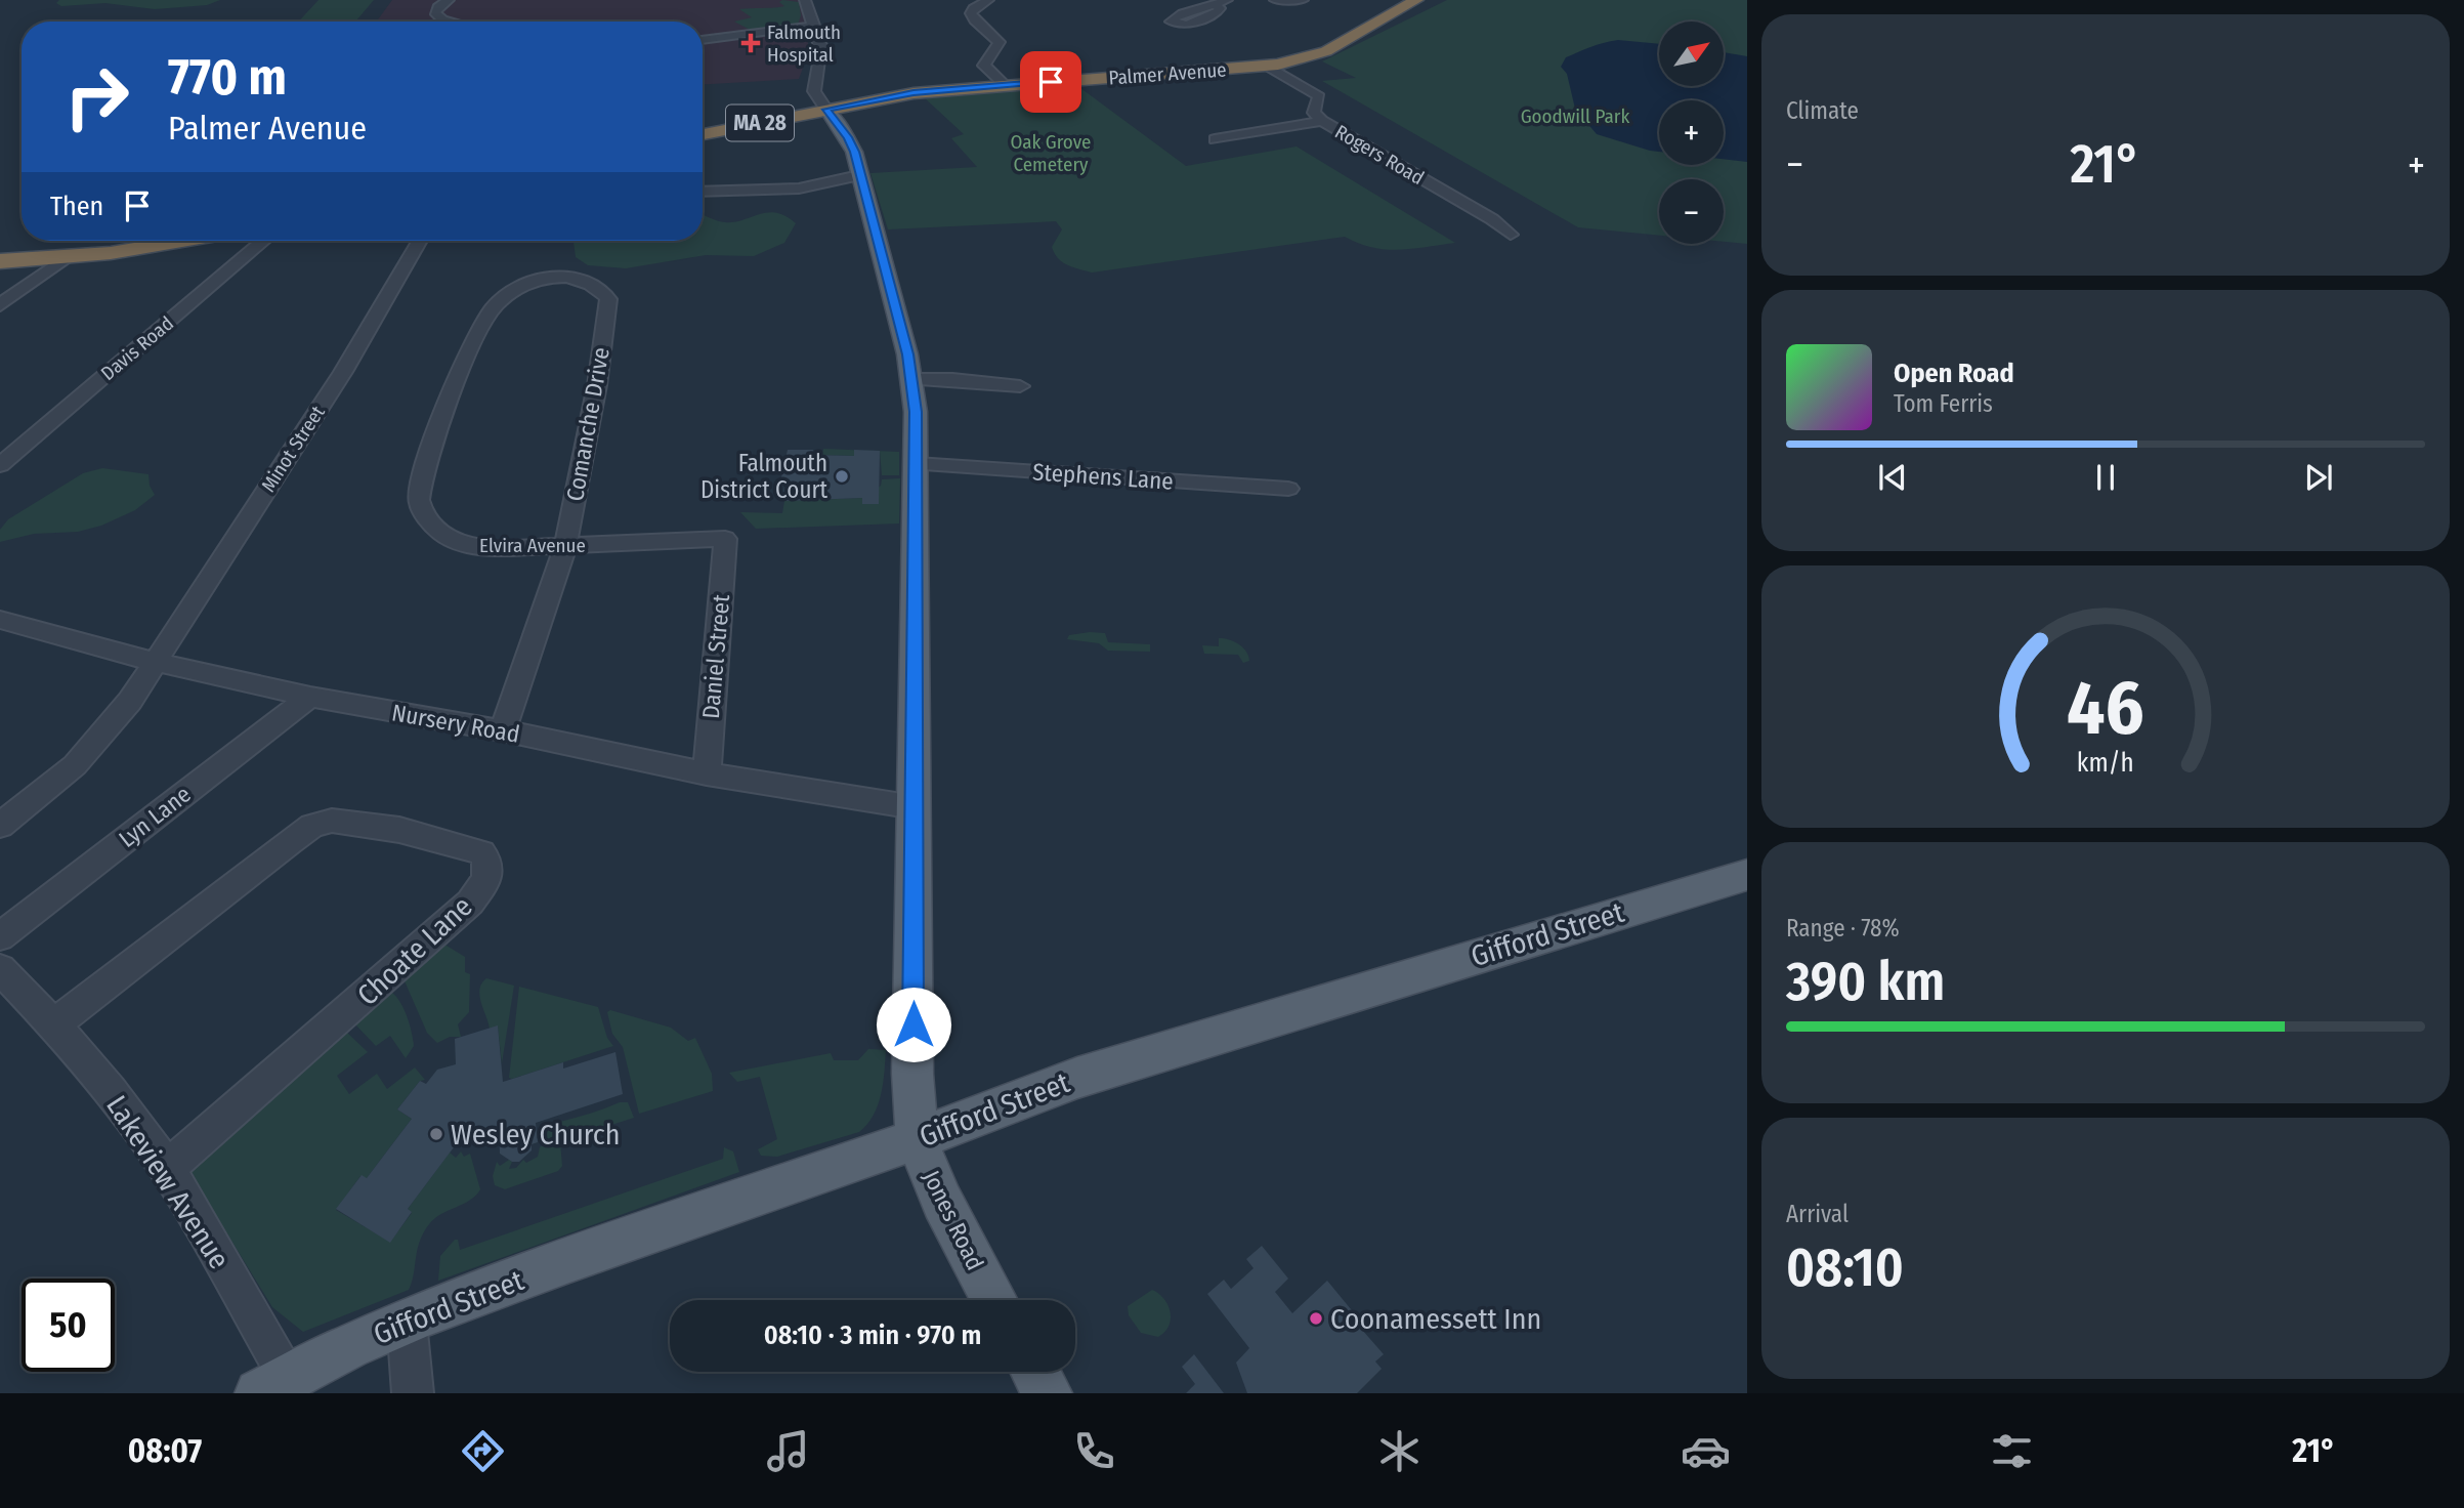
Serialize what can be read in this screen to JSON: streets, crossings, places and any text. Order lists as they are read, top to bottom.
{
  "streets": {
    "highway": ["Palmer Avenue", "MA 28"],
    "main road": ["Gifford Street", "Jones Road"],
    "street": [
      "Rogers Road",
      "Davis Road",
      "Comanche Drive",
      "Minot Street",
      "Stephens Lane",
      "Elvira Avenue",
      "Daniel Street",
      "Nursery Road",
      "Lyn Lane",
      "Choate Lane",
      "Lakeview Avenue"
    ]
  },
  "crossings": [
    ["Palmer Avenue", "Rogers Road"],
    ["Palmer Avenue", "Jones Road"],
    ["Comanche Drive", "Elvira Avenue"],
    ["Comanche Drive", "Nursery Road"],
    ["Minot Street", "Nursery Road"],
    ["Stephens Lane", "Jones Road"],
    ["Elvira Avenue", "Daniel Street"],
    ["Daniel Street", "Nursery Road"],
    ["Nursery Road", "Lyn Lane"],
    ["Nursery Road", "Jones Road"],
    ["Gifford Street", "Lakeview Avenue"],
    ["Gifford Street", "Jones Road"],
    ["Choate Lane", "Lakeview Avenue"]
  ],
  "parks": ["Goodwill Park", "Oak Grove Cemetery"],
  "places": {
    "health": ["Falmouth Hospital"],
    "other": ["Falmouth District Court", "Wesley Church", "Coonamessett Inn"]
  },
  "north": "top right",
  "page": {
    "tile": [
      "Climate",
      ["Range · 78%", "390 km"],
      ["Arrival", "08:10"]
    ],
    "map_buttons": ["+", "−"],
    "turn": ["770 m", "Palmer Avenue"],
    "heat": ["−", "21°", "+"],
    "then": "Then",
    "song": ["Open Road", "Tom Ferris"],
    "limit": "50",
    "trip": "08:10 · 3 min · 970 m",
    "tabs": ["08:07", "21°"],
    "gauge": ["46", "km/h"]
  }
}
